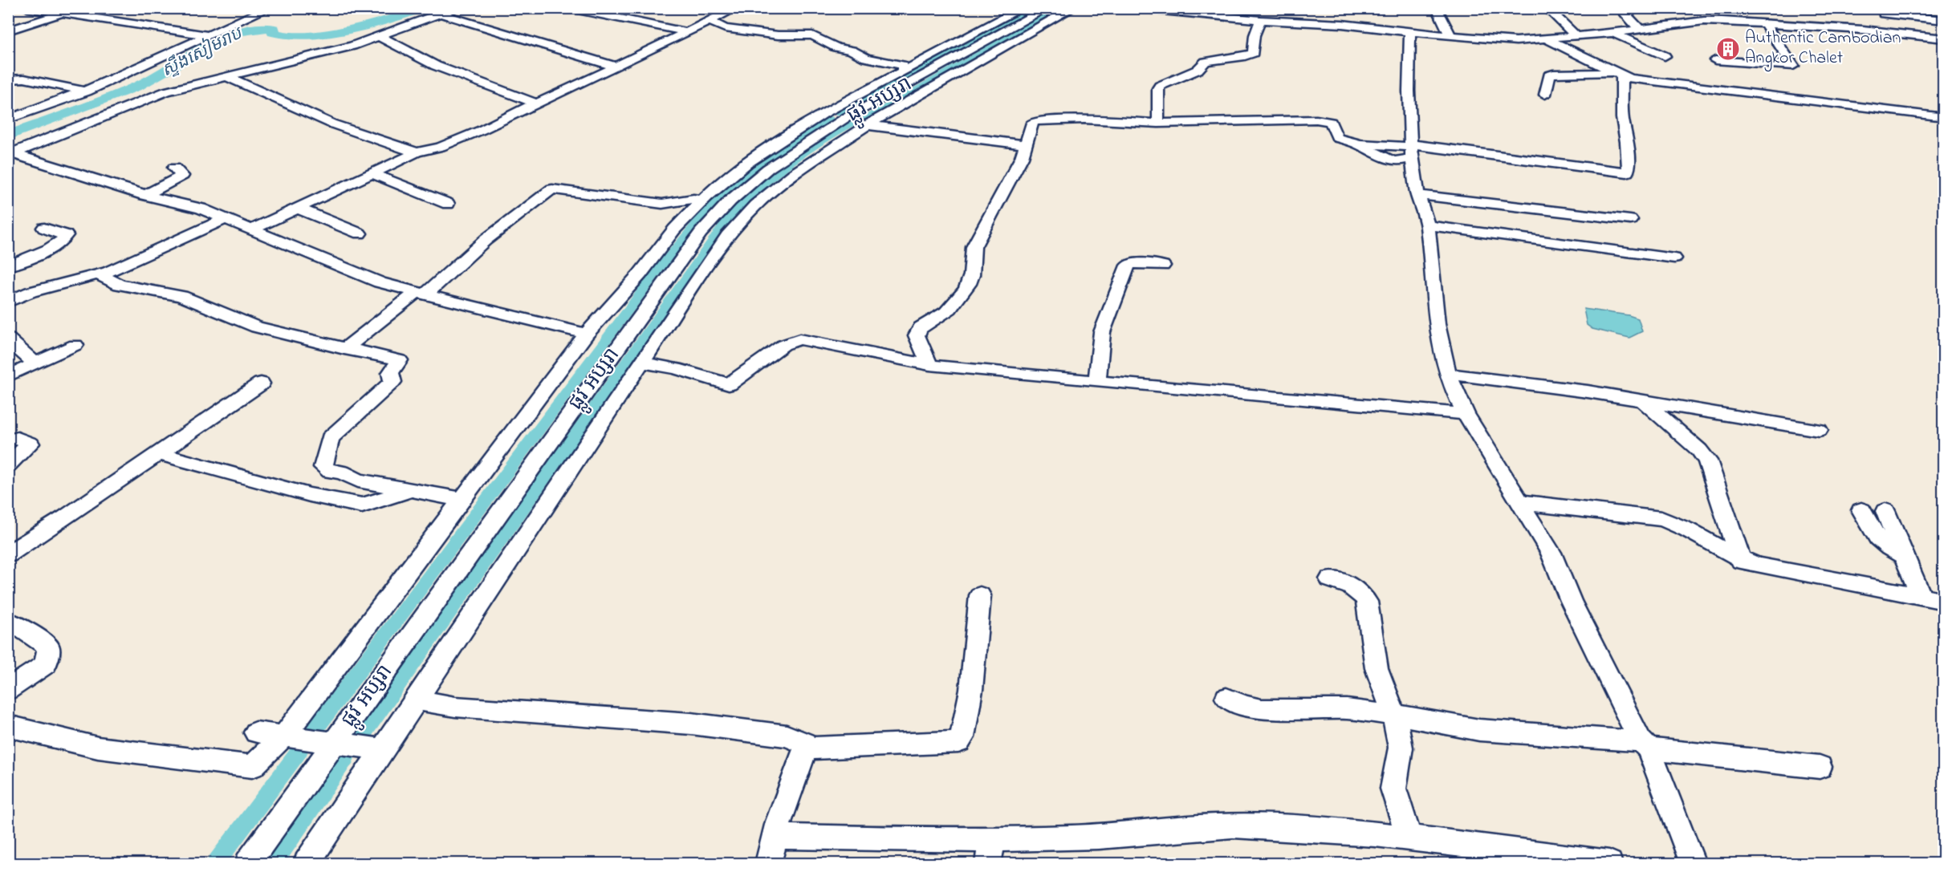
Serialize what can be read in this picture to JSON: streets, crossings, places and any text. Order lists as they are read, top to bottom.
{
  "streets": {
    "street": ["ផ្លូវ អប្សរា"]
  },
  "water": ["ស្ទឹងសៀមរាប"],
  "places": {
    "building": ["Authentic Cambodian Angkor Chalet"]
  }
}
